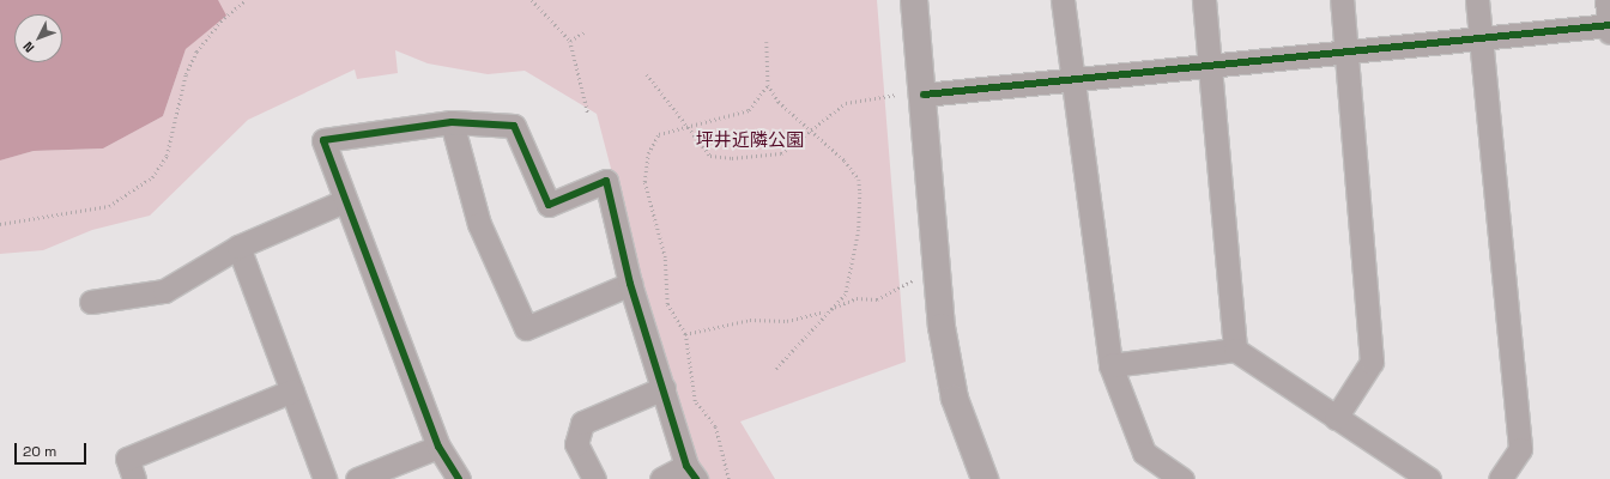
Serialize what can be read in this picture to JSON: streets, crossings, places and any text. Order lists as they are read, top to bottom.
{
  "parks": ["坪井近隣公園"],
  "scale_bar": "20 m",
  "north": "bottom left"
}
